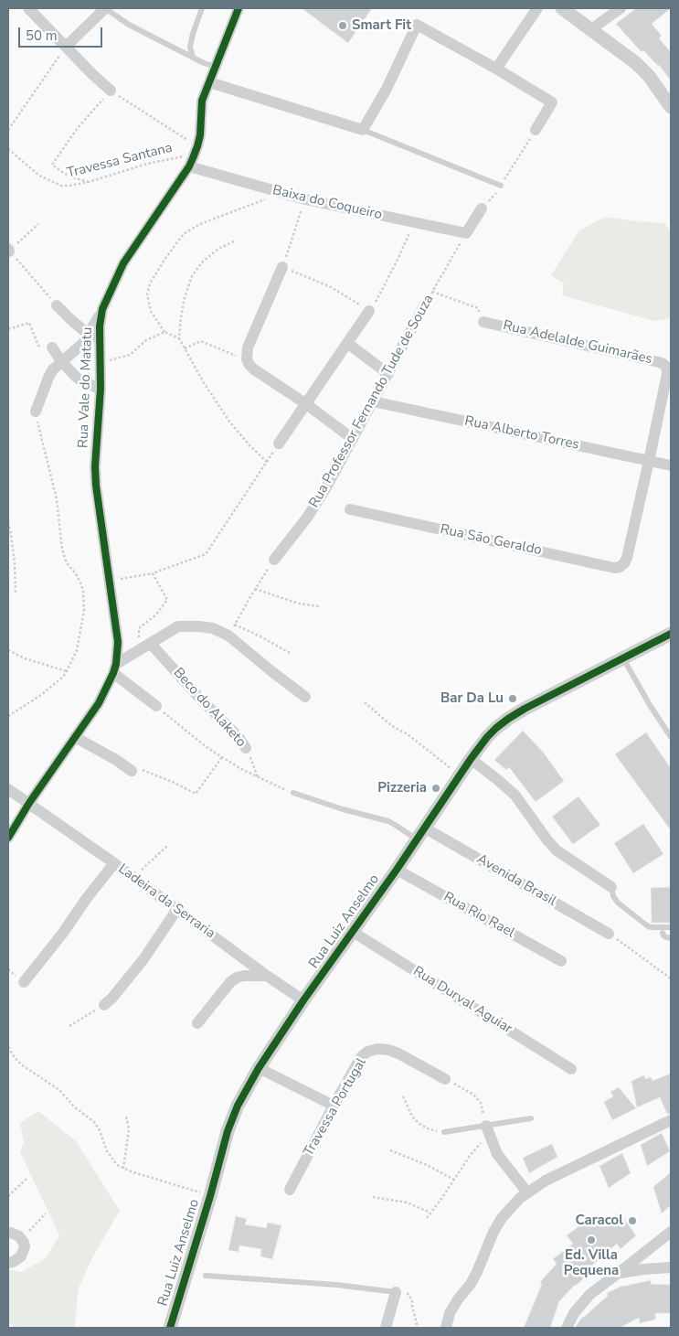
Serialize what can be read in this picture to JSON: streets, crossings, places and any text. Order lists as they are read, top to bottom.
{
  "streets": {
    "street": [
      "Baixa do Coqueiro",
      "Rua Adelalde Guimarães",
      "Rua Vale do Matatu",
      "Rua Professor Fernando Tude de Souza",
      "Rua Alberto Torres",
      "Rua Sāo Geraldo",
      "Beco do Alaketo",
      "Avenida Brasil",
      "Ladeira da Serraria",
      "Rua Rio Rael",
      "Rua Luiz Anselmo",
      "Rua Durval Aguiar",
      "Travessa Portugal"
    ],
    "path": ["Travessa Santana"]
  },
  "crossings": [
    ["Travessa Santana", "Baixa do Coqueiro"],
    ["Travessa Santana", "Rua Vale do Matatu"],
    ["Baixa do Coqueiro", "Rua Vale do Matatu"],
    ["Baixa do Coqueiro", "Rua Professor Fernando Tude de Souza"],
    ["Rua Adelalde Guimarães", "Rua Alberto Torres"],
    ["Rua Adelalde Guimarães", "Rua Sāo Geraldo"],
    ["Rua Professor Fernando Tude de Souza", "Rua Alberto Torres"],
    ["Avenida Brasil", "Rua Luiz Anselmo"],
    ["Ladeira da Serraria", "Rua Luiz Anselmo"],
    ["Rua Rio Rael", "Rua Luiz Anselmo"],
    ["Rua Luiz Anselmo", "Rua Durval Aguiar"]
  ],
  "places": [
    "Smart Fit",
    "Bar Da Lu",
    "Pizzeria",
    "Caracol",
    "Ed. Villa Pequena"
  ],
  "scale_bar": "50 m"
}
